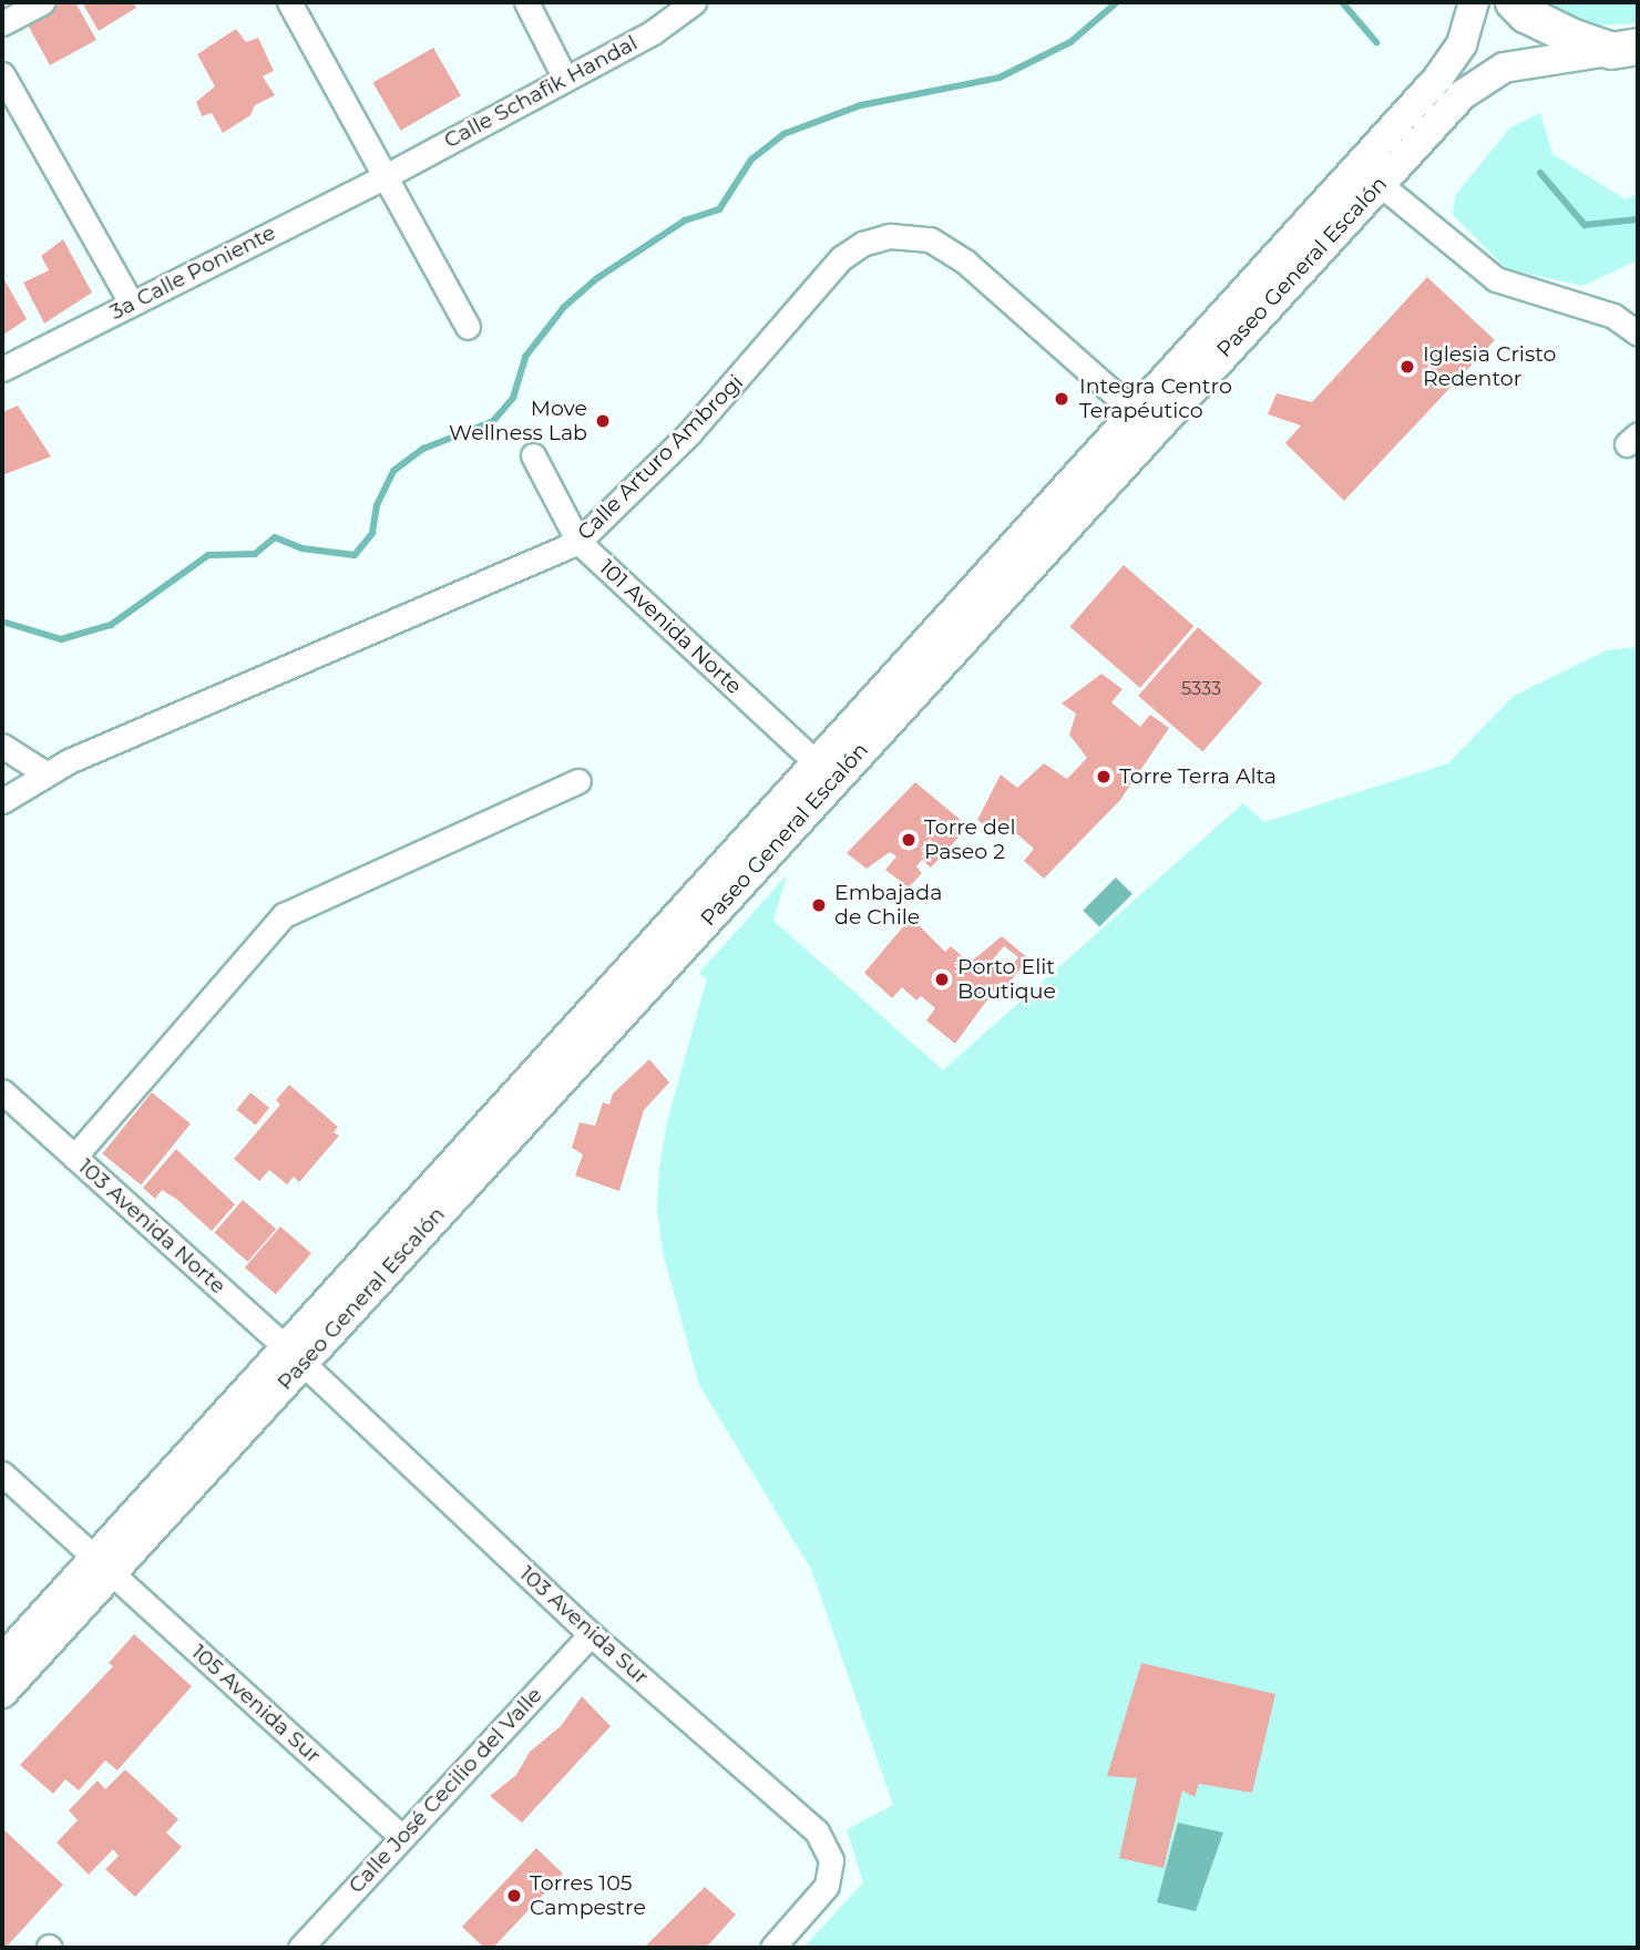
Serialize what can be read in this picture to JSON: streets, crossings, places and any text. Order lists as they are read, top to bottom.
{
  "streets": {
    "street": [
      "Calle Schafik Handal",
      "Paseo General Escalón",
      "3a Calle Poniente",
      "Calle Arturo Ambrogi",
      "101 Avenida Norte",
      "103 Avenida Norte",
      "103 Avenida Sur",
      "105 Avenida Sur",
      "Calle José Cecilio del Valle"
    ]
  },
  "crossings": [
    ["Calle Schafik Handal", "3a Calle Poniente"],
    ["Paseo General Escalón", "Calle Arturo Ambrogi"],
    ["Paseo General Escalón", "101 Avenida Norte"],
    ["Paseo General Escalón", "103 Avenida Norte"],
    ["Paseo General Escalón", "103 Avenida Sur"],
    ["Paseo General Escalón", "105 Avenida Sur"],
    ["Calle Arturo Ambrogi", "101 Avenida Norte"],
    ["103 Avenida Norte", "103 Avenida Sur"],
    ["103 Avenida Sur", "Calle José Cecilio del Valle"],
    ["105 Avenida Sur", "Calle José Cecilio del Valle"]
  ],
  "places": [
    "Iglesia Cristo Redentor",
    "Integra Centro Terapéutico",
    "Move Wellness Lab",
    "Torre Terra Alta",
    "Torre del Paseo 2",
    "Embajada de Chile",
    "Porto Elit Boutique",
    "Torres 105 Campestre"
  ],
  "house_numbers": ["5333"]
}
